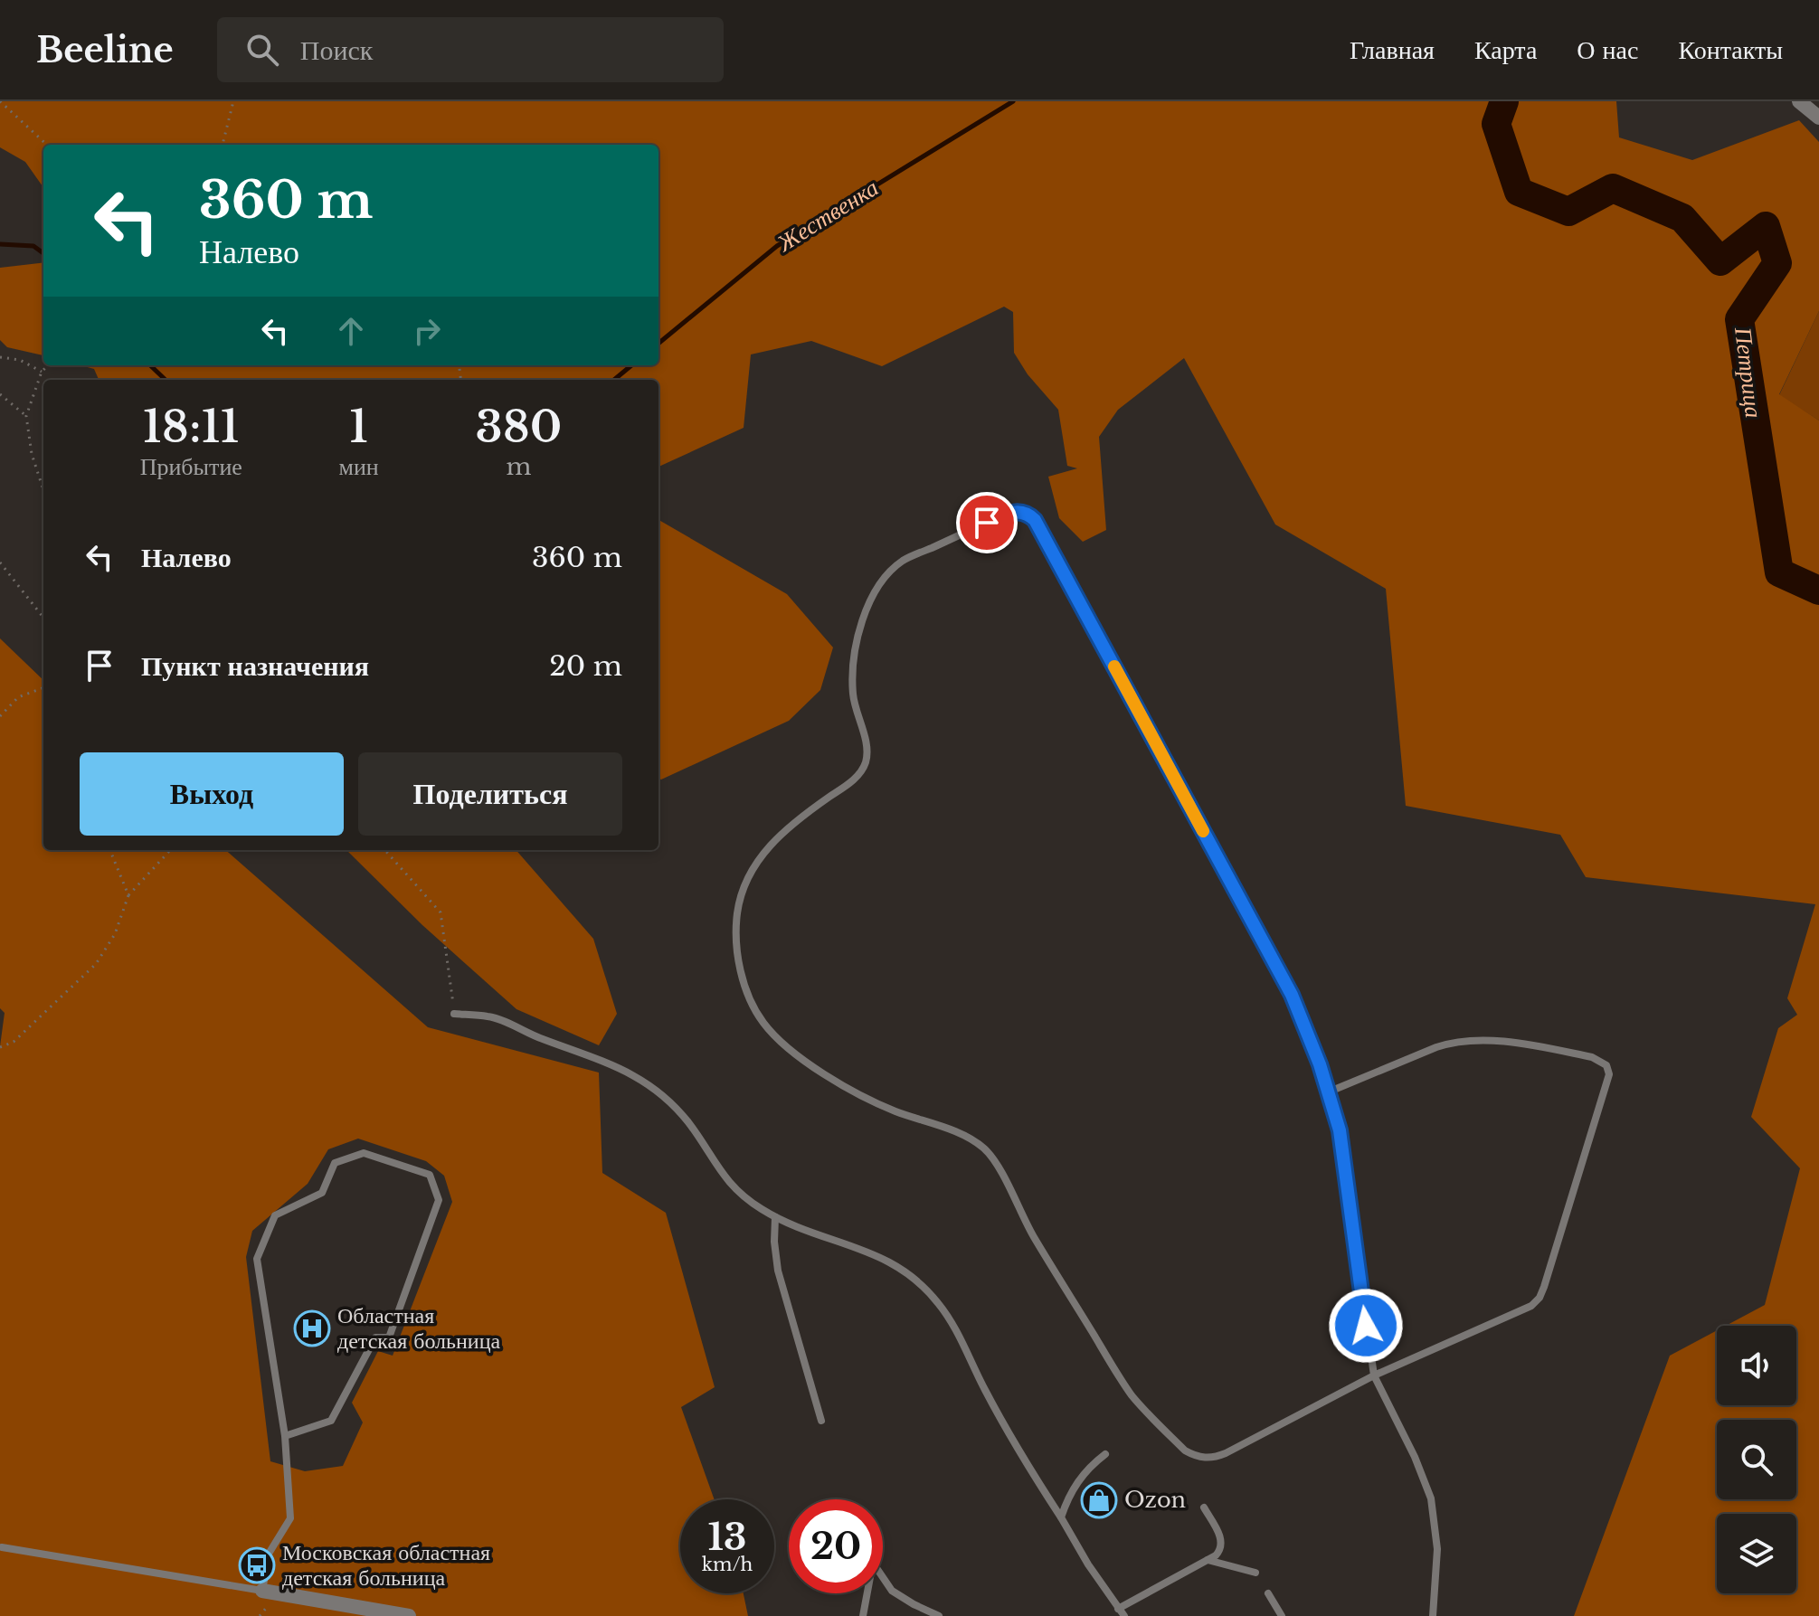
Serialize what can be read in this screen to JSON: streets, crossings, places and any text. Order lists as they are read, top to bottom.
{
  "water": ["Жественка", "Петрица"],
  "places": {
    "hospital": ["Областная детская больница"],
    "shop": ["Ozon"],
    "bus stop": ["Московская областная детская больница"]
  },
  "page": {
    "header": "Beeline",
    "search": "Поиск",
    "nav": [
      "Главная",
      "Карта",
      "О нас",
      "Контакты"
    ],
    "turn": ["360 m", "Налево"],
    "eta": [
      "18:11",
      "Прибытие",
      "1",
      "мин",
      "380",
      "m"
    ],
    "list": [
      {
        "name": "Налево",
        "value": "360 m"
      },
      {
        "name": "Пункт назначения",
        "value": "20 m"
      }
    ],
    "buttons": ["Выход", "Поделиться"],
    "speed": "13 km/h",
    "limit": "20"
  }
}
